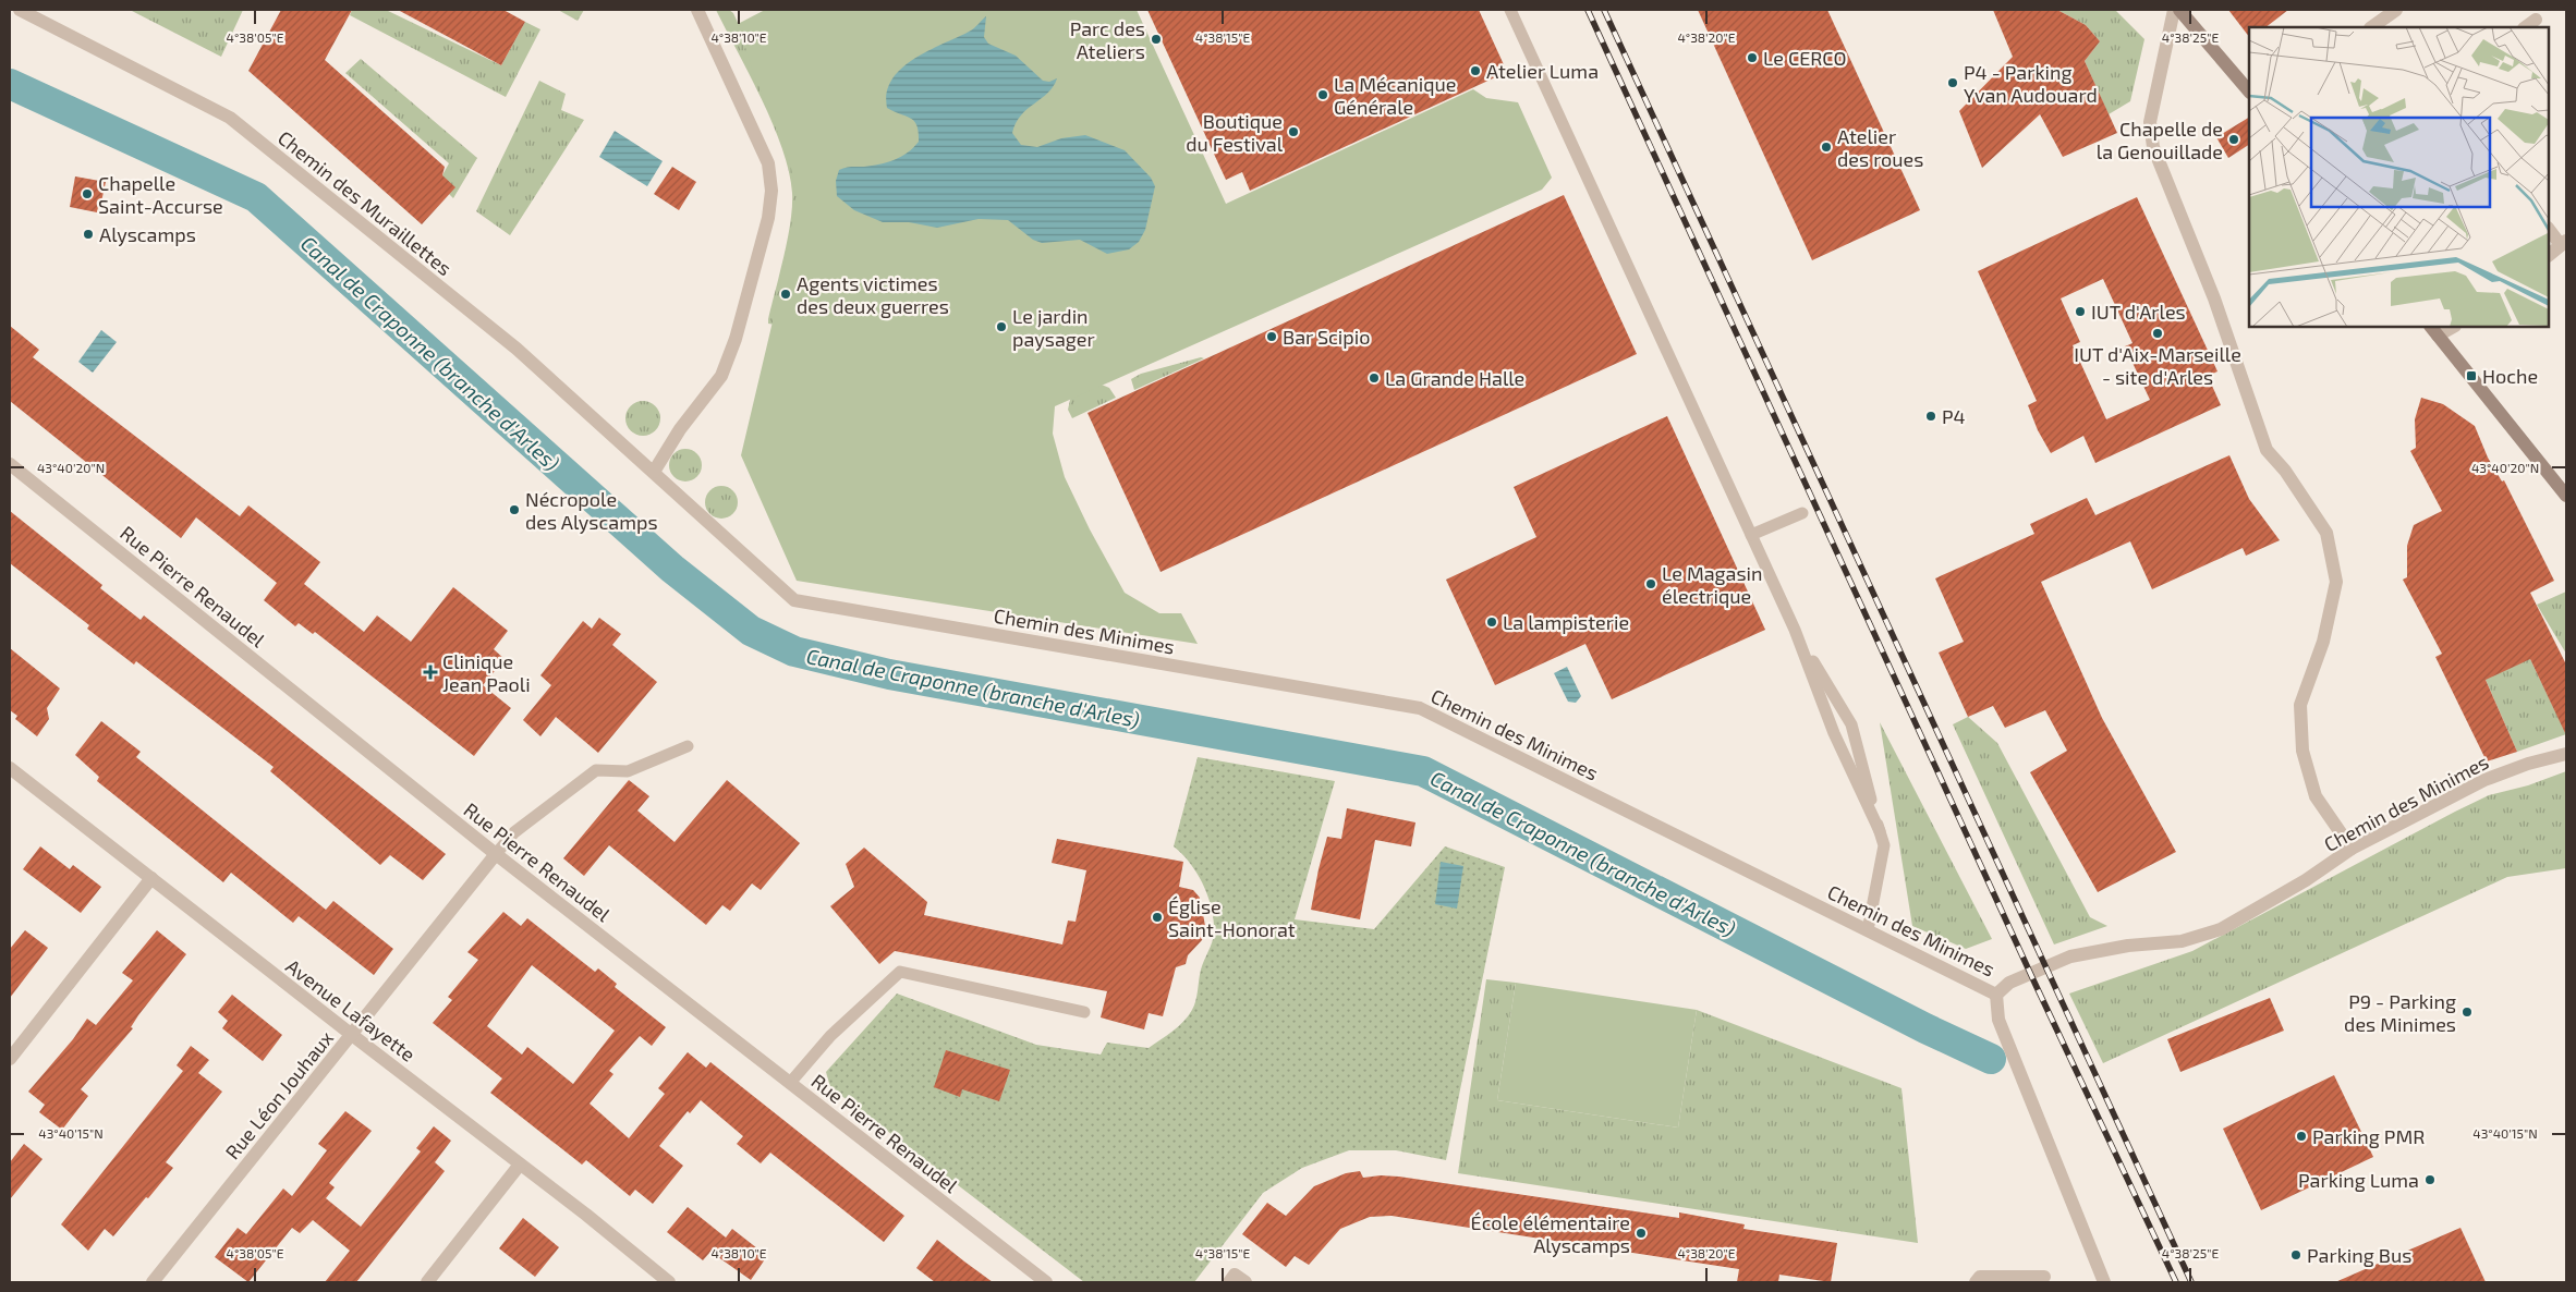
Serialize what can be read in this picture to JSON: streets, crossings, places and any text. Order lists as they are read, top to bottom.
{
  "streets": {
    "street": [
      "Chemin des Muraillettes",
      "Rue Pierre Renaudel",
      "Chemin des Minimes",
      "Avenue Lafayette",
      "Rue Léon Jouhaux"
    ]
  },
  "crossings": [
    ["Chemin des Muraillettes", "Chemin des Minimes"],
    ["Rue Pierre Renaudel", "Rue Léon Jouhaux"],
    ["Avenue Lafayette", "Rue Léon Jouhaux"]
  ],
  "water": ["Canal de Craponne (branche d'Arles)"],
  "places": {
    "other": [
      "Parc des Ateliers",
      "Le CERCO",
      "Atelier Luma",
      "P4 - Parking Yvan Audouard",
      "La Mécanique Générale",
      "Boutique du Festival",
      "Chapelle de la Genouillade",
      "Atelier des roues",
      "Chapelle Saint-Accurse",
      "Alyscamps",
      "Agents victimes des deux guerres",
      "IUT d'Arles",
      "Le jardin paysager",
      "IUT d'Aix-Marseille - site d'Arles",
      "Bar Scipio",
      "La Grande Halle",
      "P4",
      "Nécropole des Alyscamps",
      "Le Magasin électrique",
      "La lampisterie",
      "Église Saint-Honorat",
      "P9 - Parking des Minimes",
      "Parking PMR",
      "Parking Luma",
      "École élémentaire Alyscamps",
      "Parking Bus"
    ],
    "transit": ["Hoche"],
    "health": ["Clinique Jean Paoli"]
  },
  "coordinates": [
    "4°38'05\"E",
    "4°38'10\"E",
    "4°38'15\"E",
    "4°38'20\"E",
    "4°38'25\"E",
    "43°40'20\"N",
    "43°40'15\"N"
  ]
}
